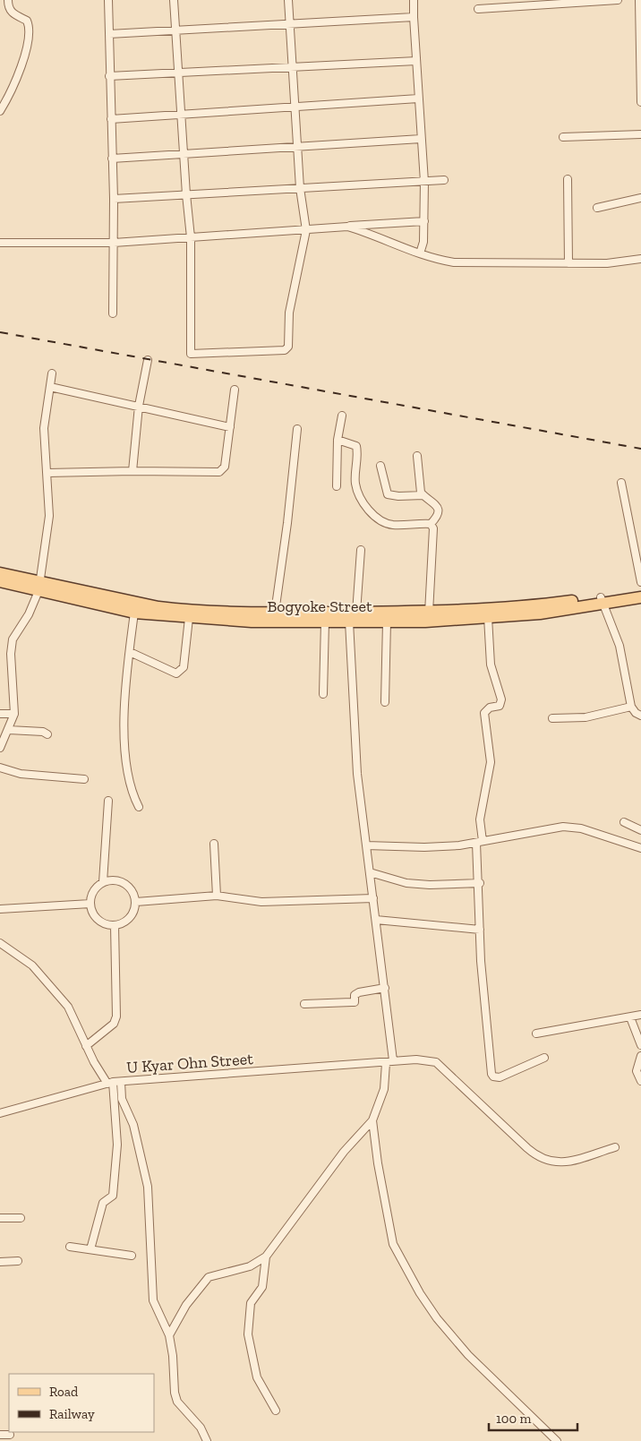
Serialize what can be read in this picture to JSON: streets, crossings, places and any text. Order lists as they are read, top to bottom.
{
  "streets": {
    "main road": ["Bogyoke Street"],
    "street": ["U Kyar Ohn Street"]
  },
  "legend": ["Road", "Railway"],
  "scale_bar": "100 m"
}
